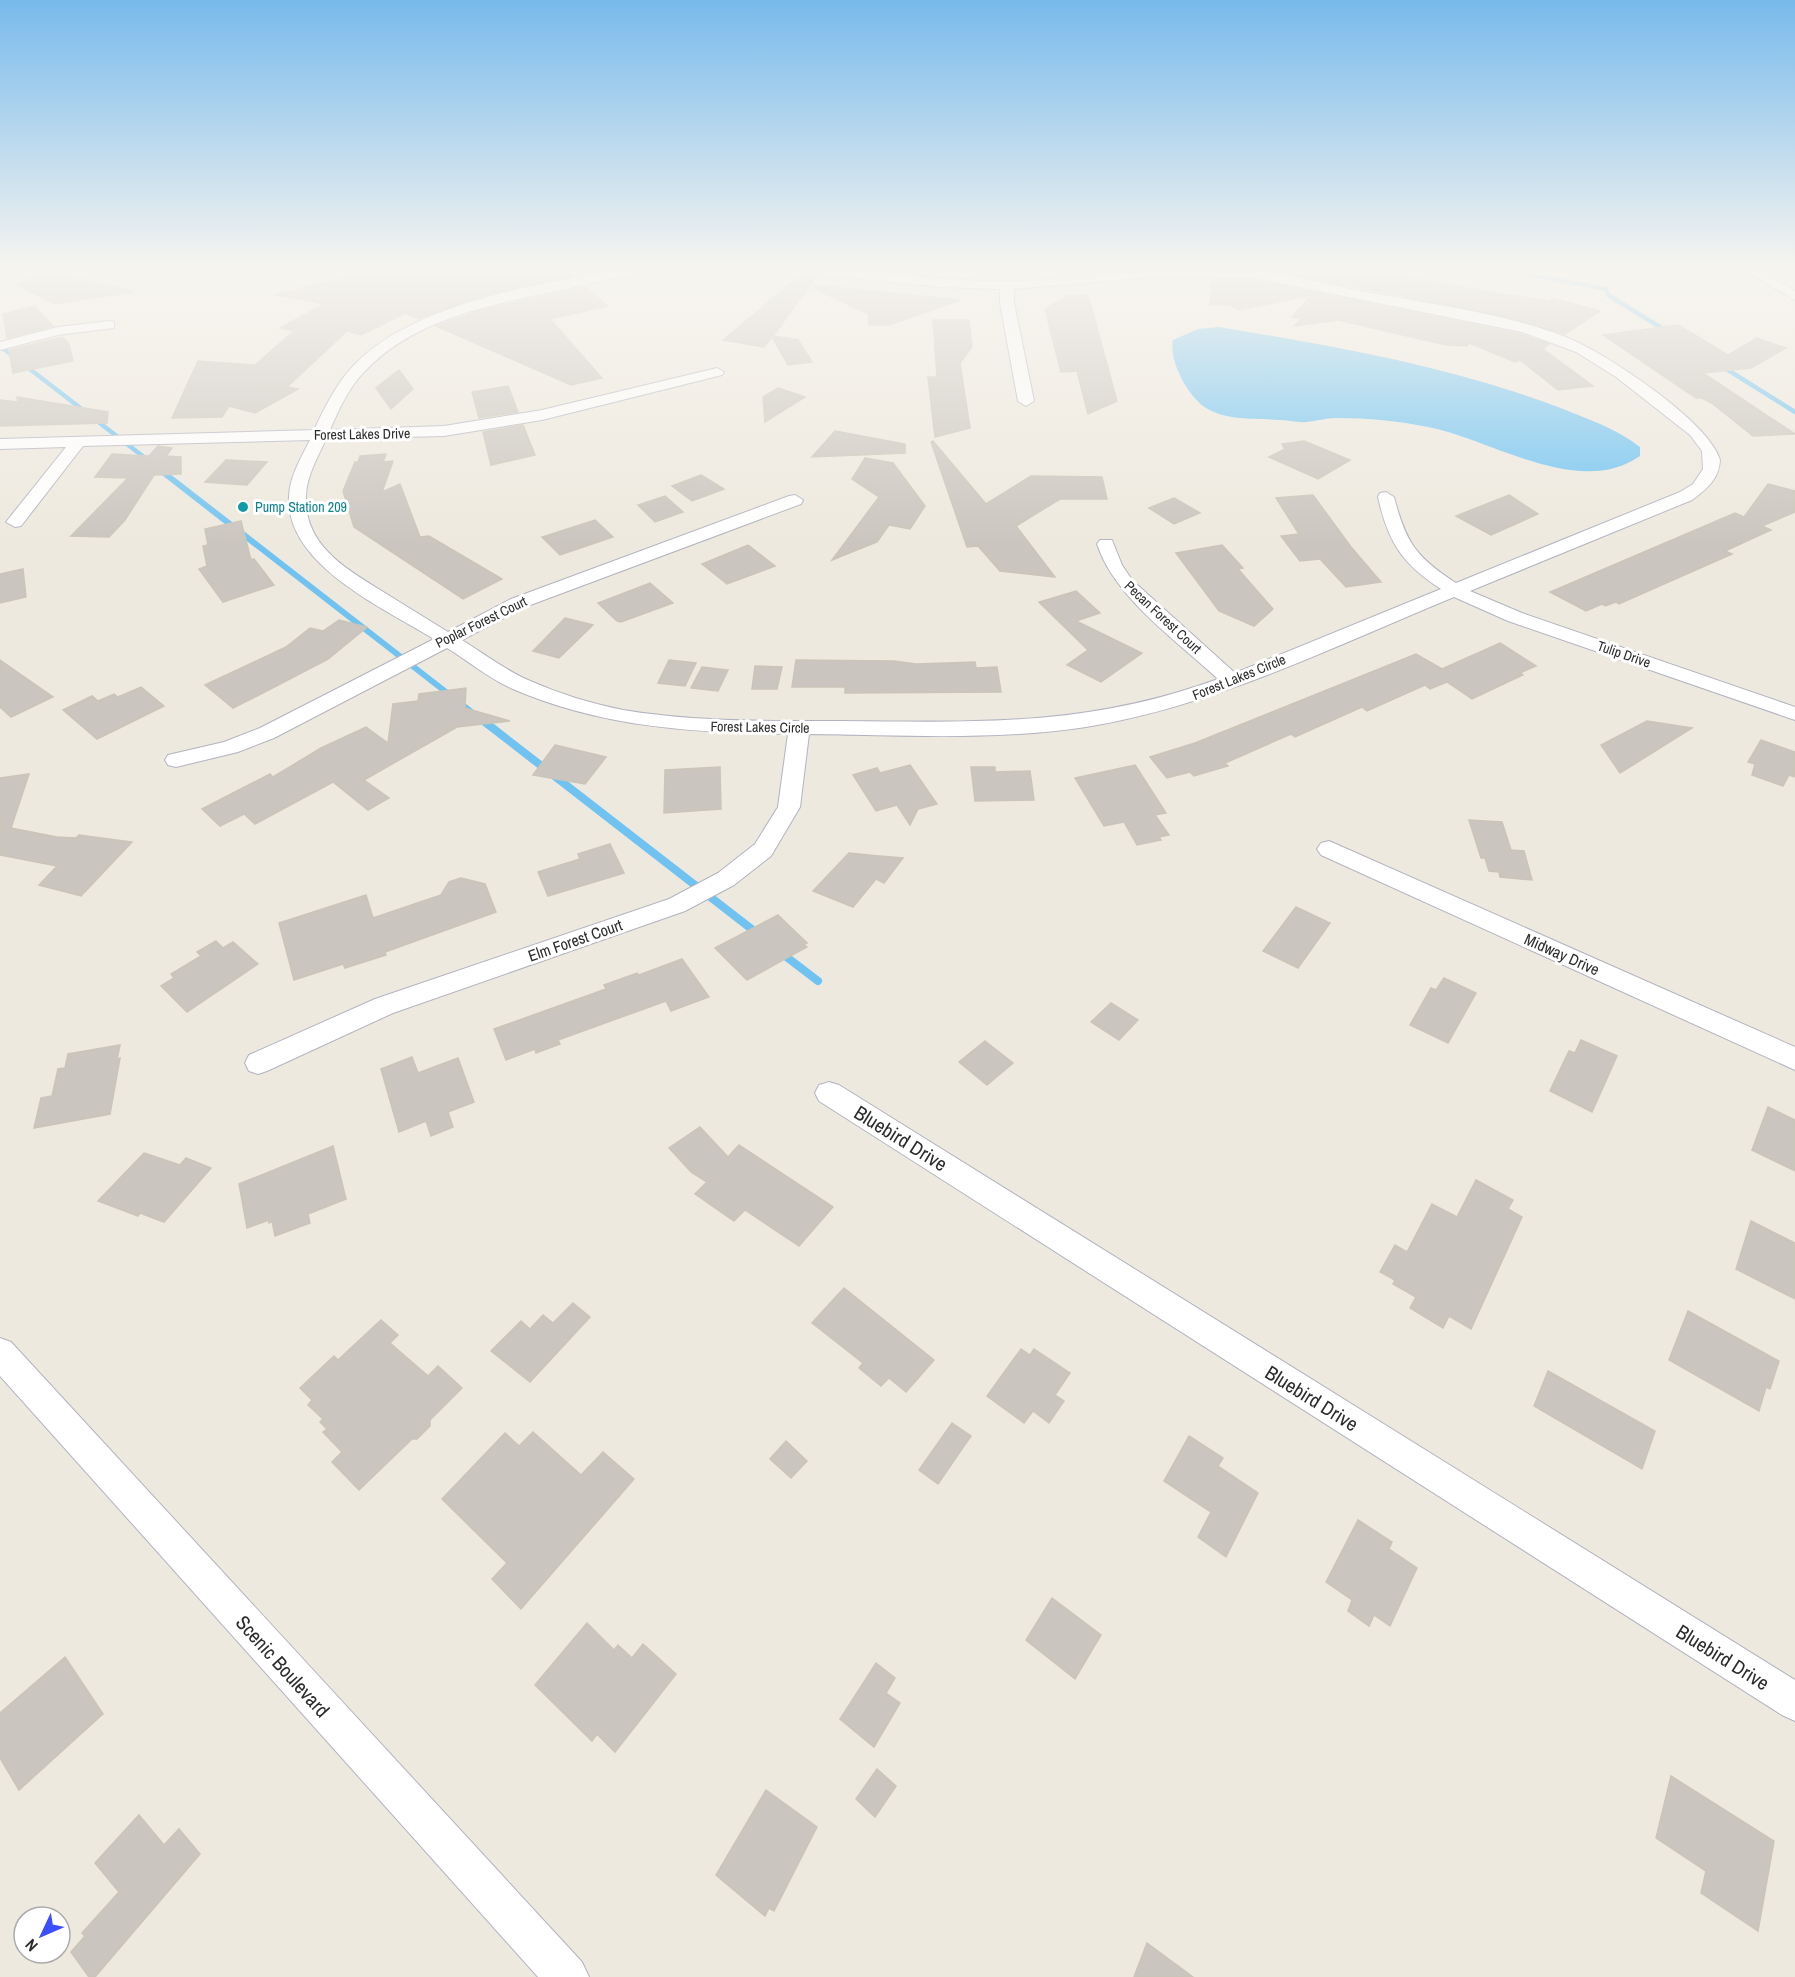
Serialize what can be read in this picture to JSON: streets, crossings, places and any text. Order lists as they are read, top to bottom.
{
  "streets": {
    "street": [
      "Forest Lakes Drive",
      "Pecan Forest Court",
      "Poplar Forest Court",
      "Tulip Drive",
      "Forest Lakes Circle",
      "Elm Forest Court",
      "Midway Drive",
      "Bluebird Drive",
      "Scenic Boulevard"
    ]
  },
  "crossings": [
    ["Forest Lakes Drive", "Forest Lakes Circle"],
    ["Pecan Forest Court", "Forest Lakes Circle"],
    ["Poplar Forest Court", "Forest Lakes Circle"],
    ["Tulip Drive", "Forest Lakes Circle"],
    ["Forest Lakes Circle", "Elm Forest Court"]
  ],
  "places": ["Pump Station 209"],
  "north": "bottom left"
}
